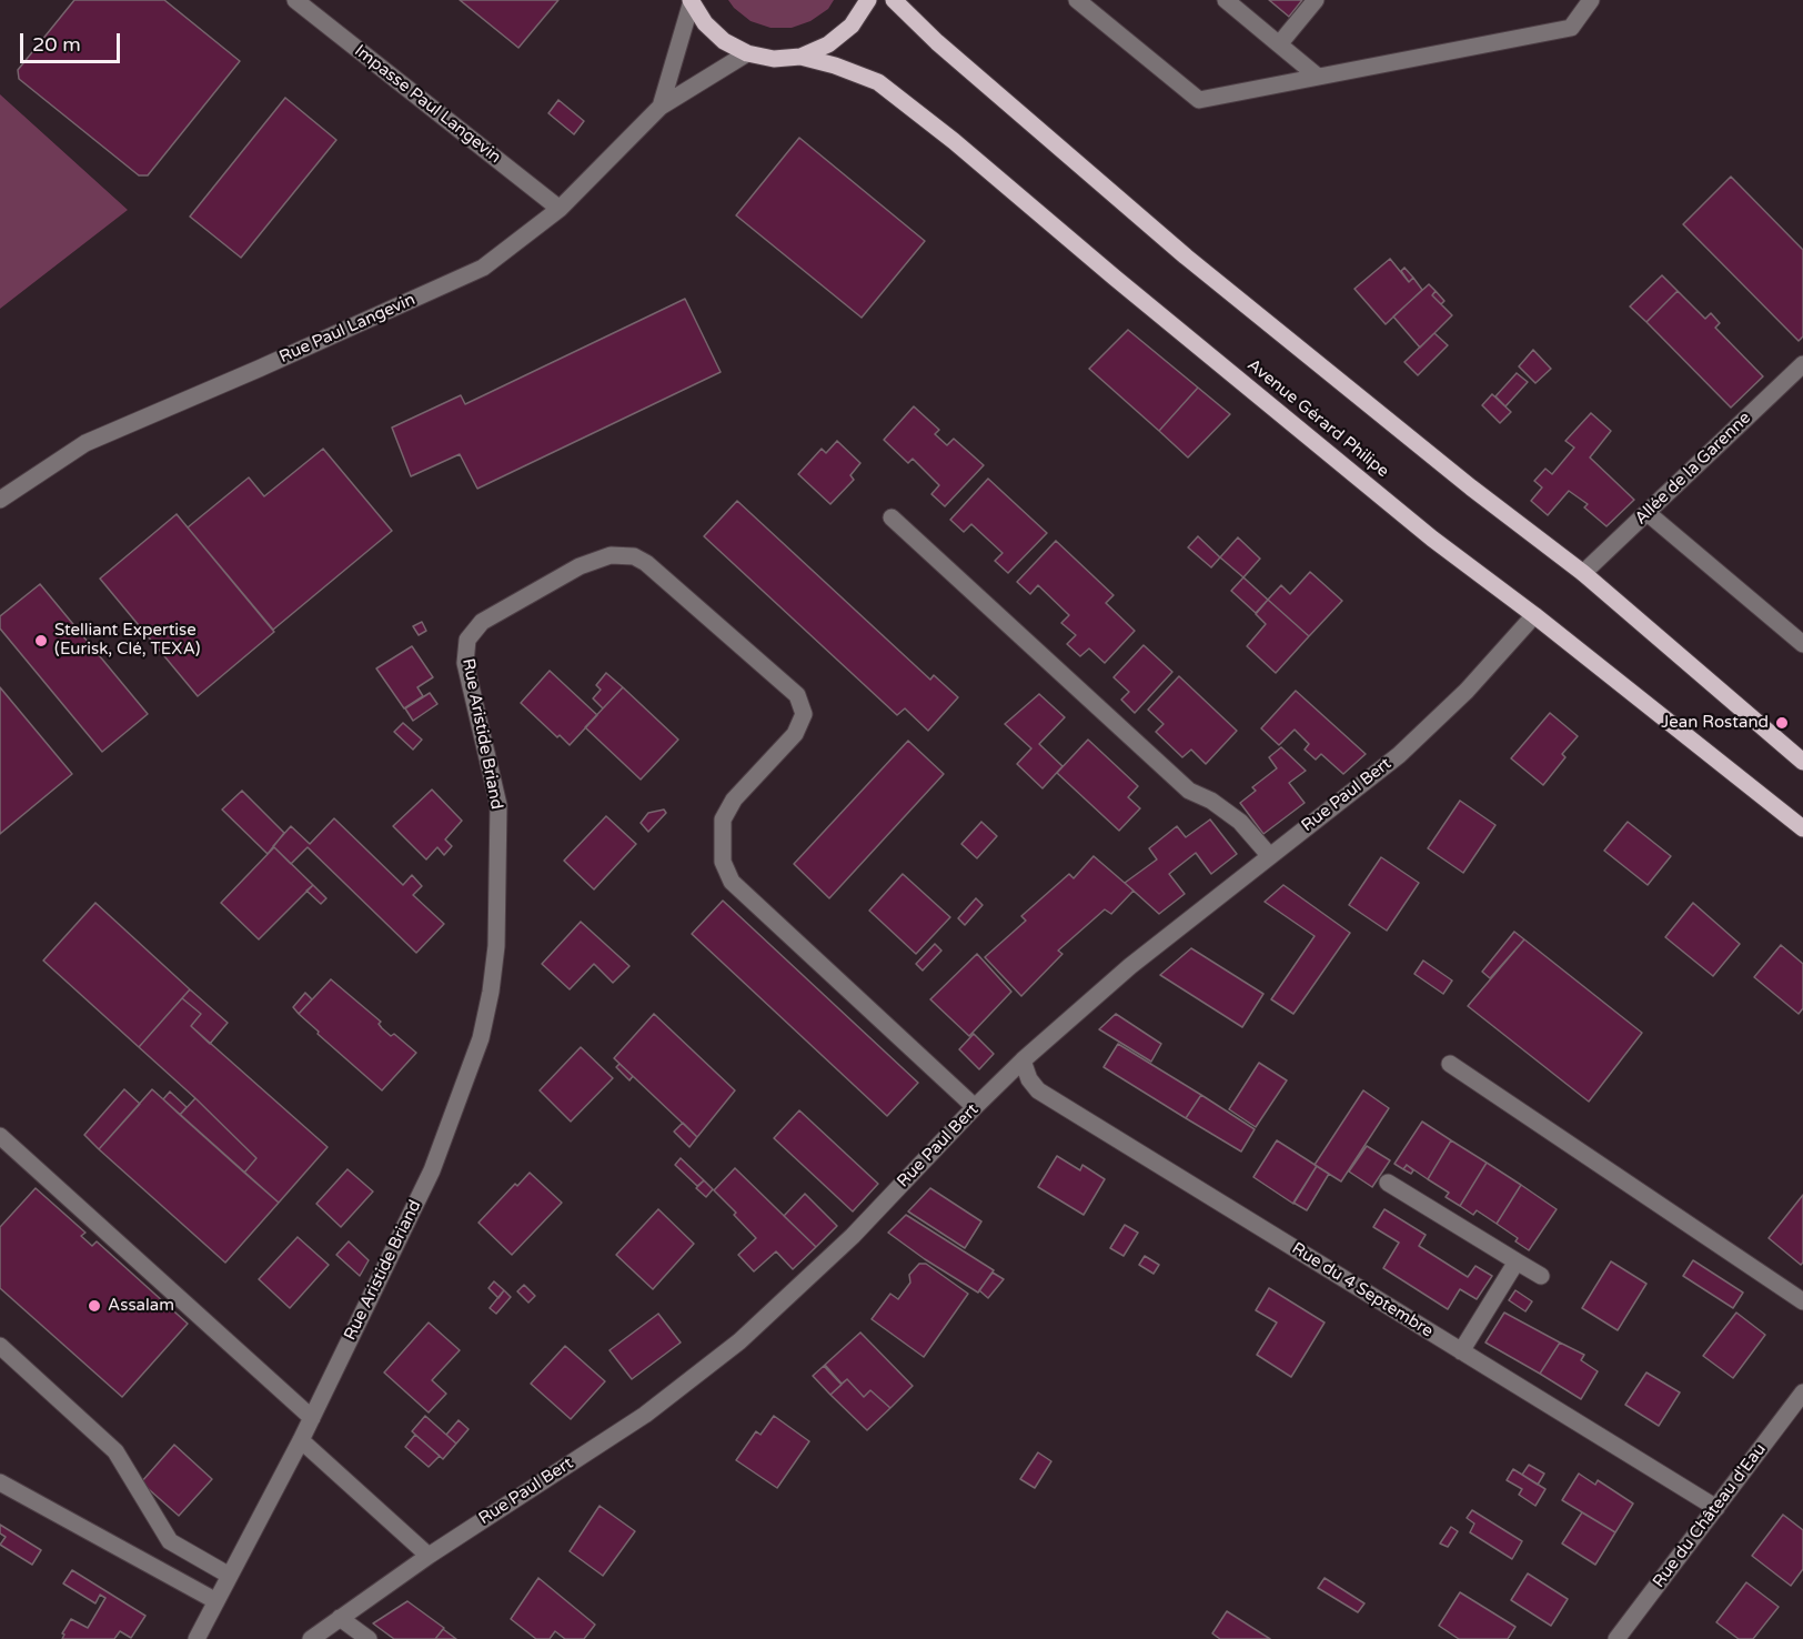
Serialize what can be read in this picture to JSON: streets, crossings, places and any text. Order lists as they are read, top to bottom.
{
  "streets": {
    "main road": ["Avenue Gérard Philipe"],
    "street": [
      "Impasse Paul Langevin",
      "Rue Paul Langevin",
      "Allée de la Garenne",
      "Rue Aristide Briand",
      "Rue Paul Bert",
      "Rue du 4 Septembre",
      "Rue du Château d'Eau"
    ]
  },
  "crossings": [
    ["Impasse Paul Langevin", "Rue Paul Langevin"],
    ["Avenue Gérard Philipe", "Rue Paul Bert"],
    ["Rue Aristide Briand", "Rue Paul Bert"],
    ["Rue Paul Bert", "Rue du 4 Septembre"],
    ["Rue du 4 Septembre", "Rue du Château d'Eau"]
  ],
  "places": ["Stelliant Expertise (Eurisk, Clé, TEXA)", "Jean Rostand", "Assalam"],
  "scale_bar": "20 m"
}
